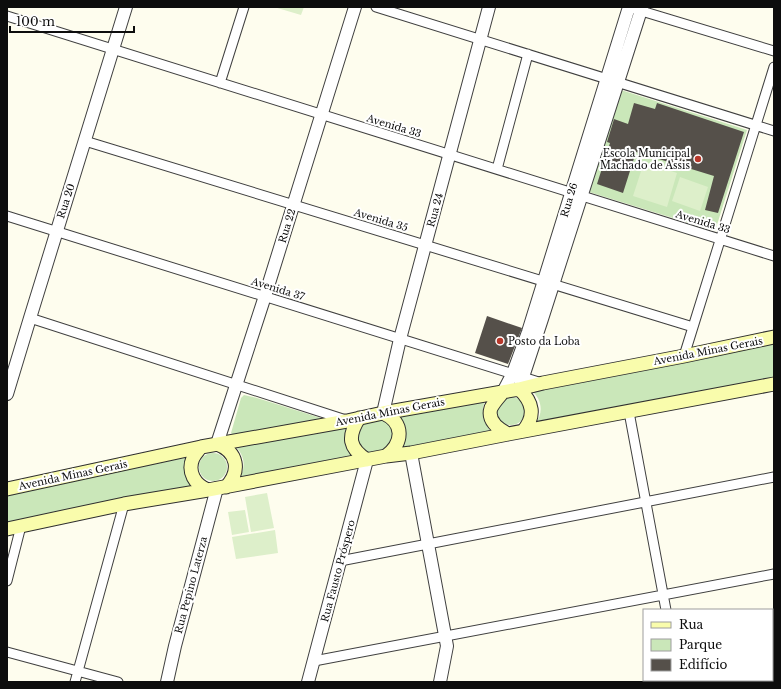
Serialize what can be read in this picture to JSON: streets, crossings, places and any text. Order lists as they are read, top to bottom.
{
  "streets": {
    "main road": ["Avenida Minas Gerais"],
    "street": [
      "Avenida 33",
      "Rua 26",
      "Rua 20",
      "Rua 24",
      "Avenida 35",
      "Rua 22",
      "Avenida 37",
      "Rua Fausto Próspero",
      "Rua Pepino Laterza"
    ]
  },
  "crossings": [
    ["Avenida 33", "Rua 26"],
    ["Avenida 33", "Rua 20"],
    ["Avenida 33", "Rua 24"],
    ["Avenida 33", "Rua 22"],
    ["Rua 26", "Avenida 35"],
    ["Rua 26", "Avenida 37"],
    ["Rua 26", "Avenida Minas Gerais"],
    ["Rua 20", "Avenida 35"],
    ["Rua 20", "Avenida 37"],
    ["Rua 24", "Avenida 35"],
    ["Rua 24", "Avenida 37"],
    ["Rua 24", "Avenida Minas Gerais"],
    ["Rua 24", "Rua Fausto Próspero"],
    ["Avenida 35", "Rua 22"],
    ["Rua 22", "Avenida 37"],
    ["Rua 22", "Avenida Minas Gerais"],
    ["Rua 22", "Rua Pepino Laterza"],
    ["Avenida 37", "Avenida Minas Gerais"],
    ["Avenida Minas Gerais", "Rua Fausto Próspero"],
    ["Avenida Minas Gerais", "Rua Pepino Laterza"]
  ],
  "places": ["Escola Municipal Machado de Assis", "Posto da Loba"],
  "legend": ["Rua", "Parque", "Edifício"],
  "scale_bar": "100 m"
}
